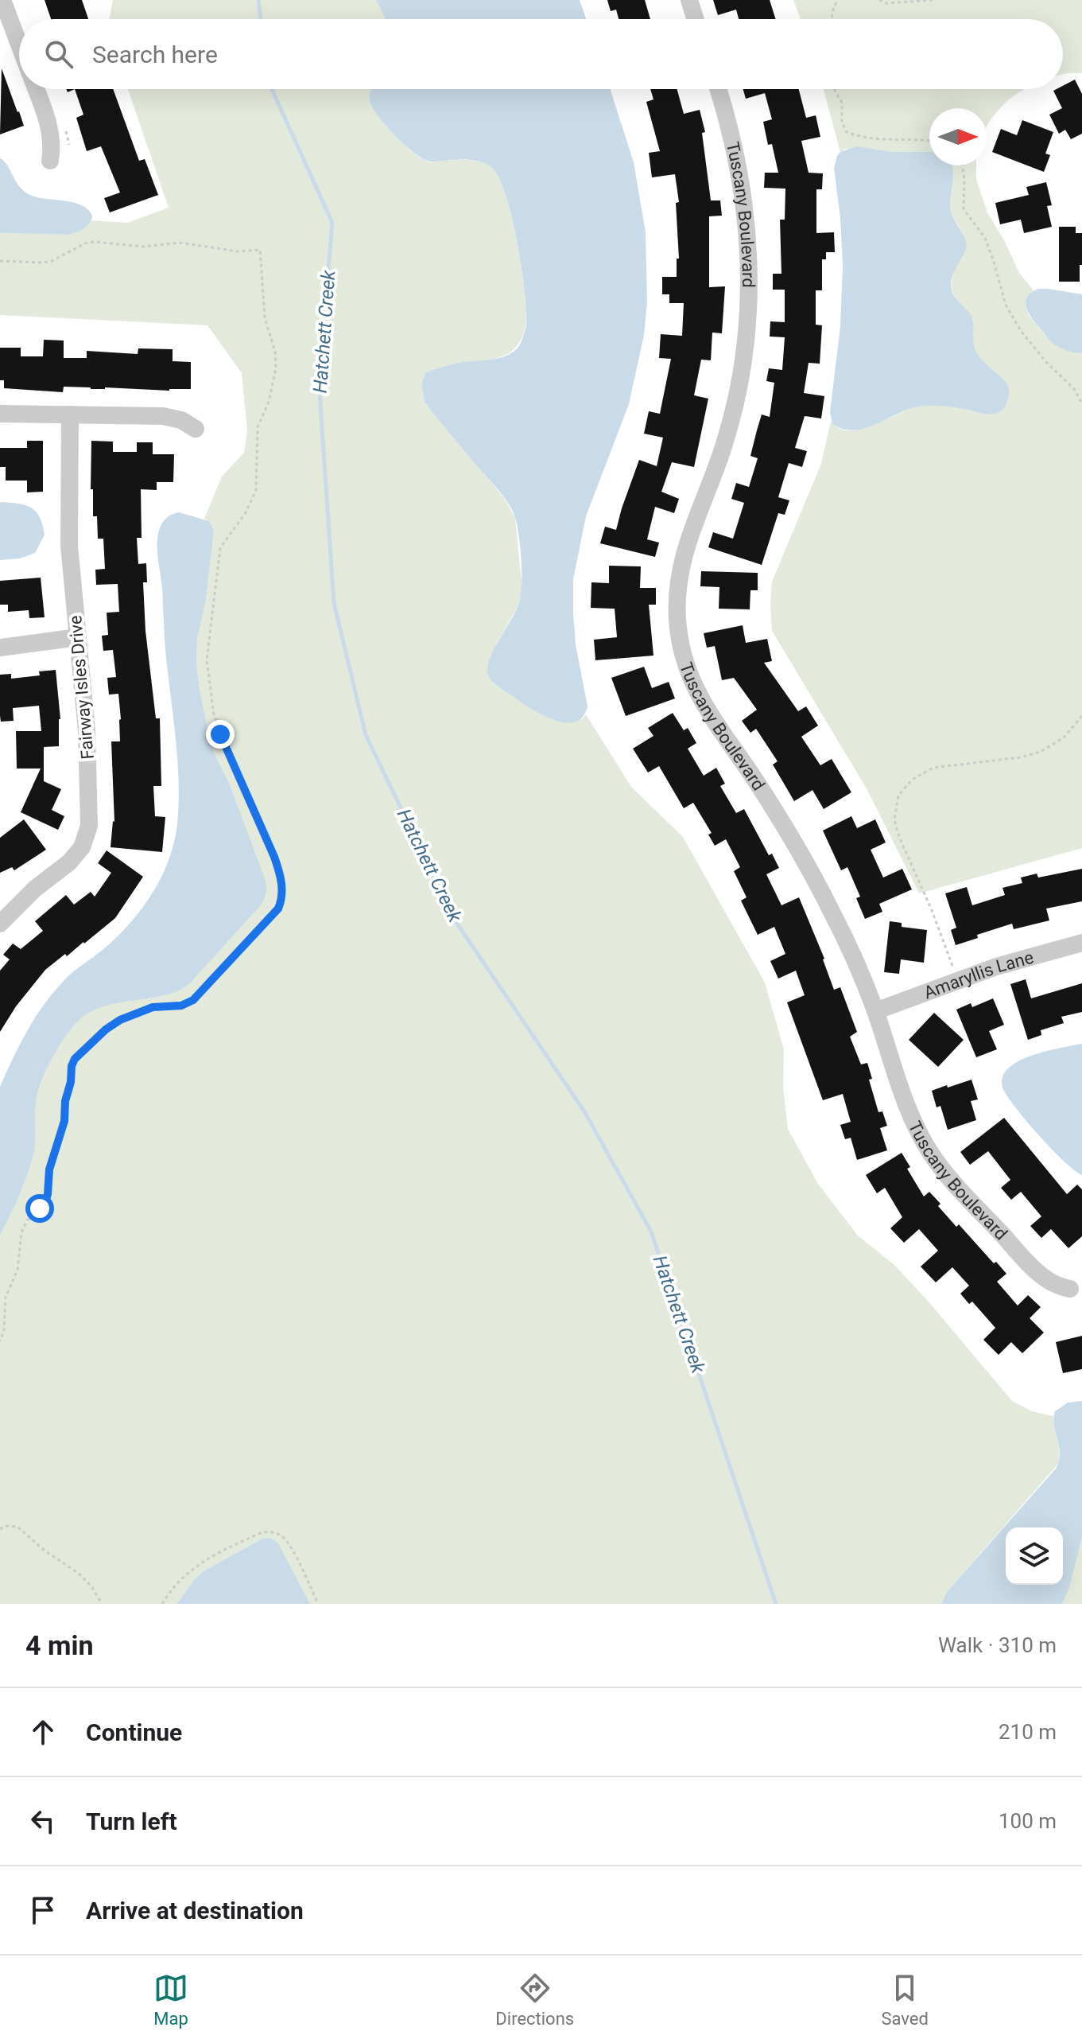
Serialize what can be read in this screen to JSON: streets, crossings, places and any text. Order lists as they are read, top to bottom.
{
  "streets": {
    "street": ["Tuscany Boulevard", "Fairway Isles Drive", "Amaryllis Lane"]
  },
  "crossings": [
    ["Tuscany Boulevard", "Amaryllis Lane"]
  ],
  "water": ["Hatchett Creek"],
  "north": "right",
  "page": {
    "search": "Search here",
    "heading": ["4 min", "Walk · 310 m"],
    "list": [
      ["Continue", "210 m"],
      ["Turn left", "100 m"],
      "Arrive at destination"
    ],
    "nav": ["Map", "Directions", "Saved"]
  }
}
